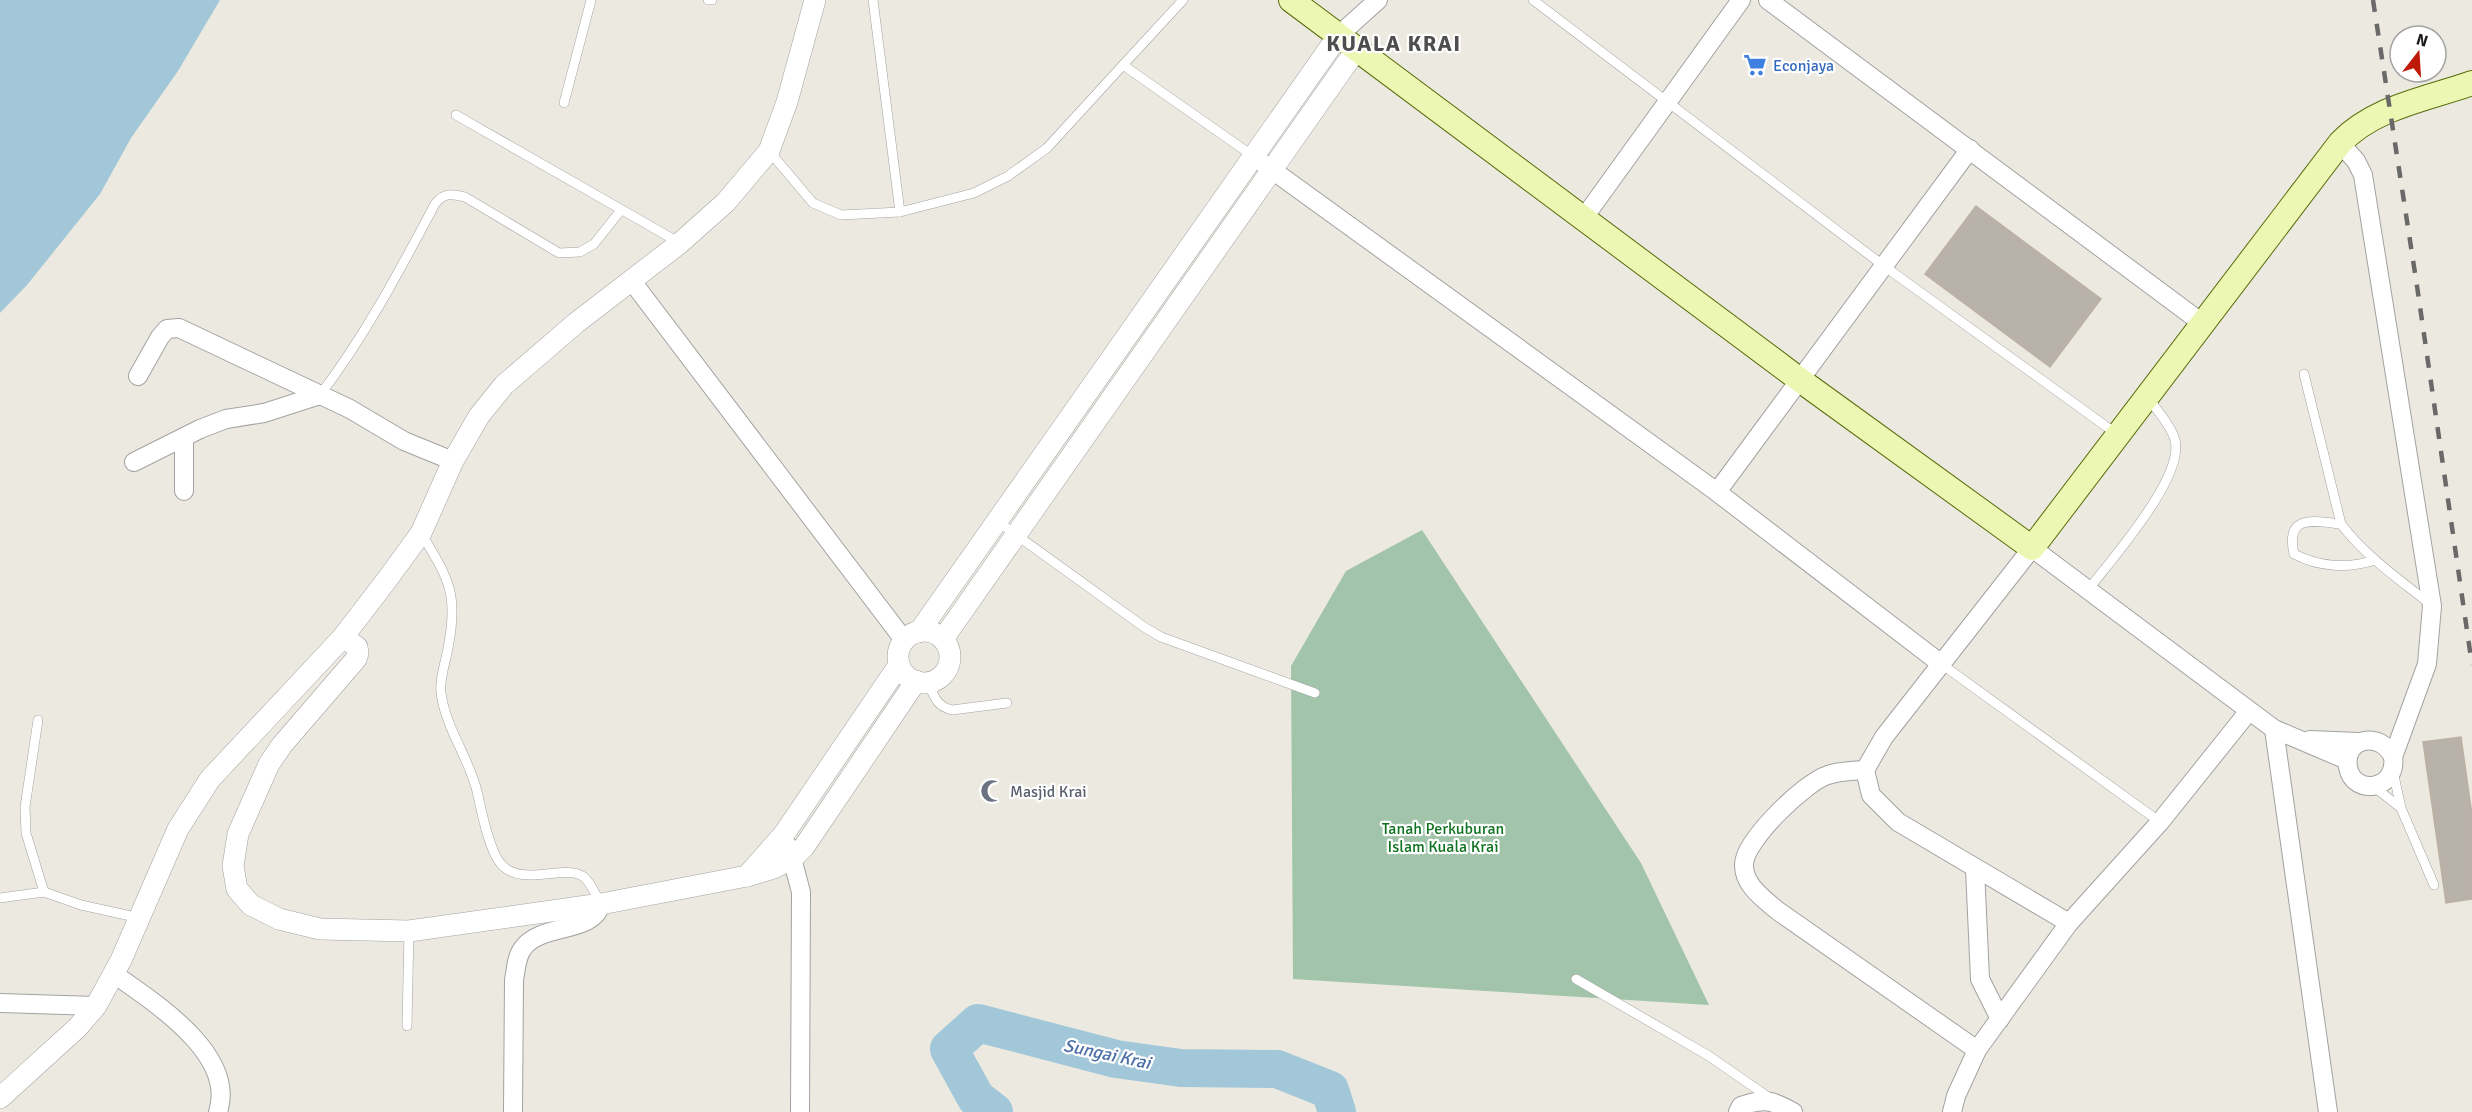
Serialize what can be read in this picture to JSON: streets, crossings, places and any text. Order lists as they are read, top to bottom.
{
  "districts": ["KUALA KRAI"],
  "water": ["Sungai Krai"],
  "parks": ["Tanah Perkuburan Islam Kuala Krai"],
  "places": {
    "supermarket": ["Econjaya"],
    "mosque": ["Masjid Krai"]
  },
  "north": "top"
}
